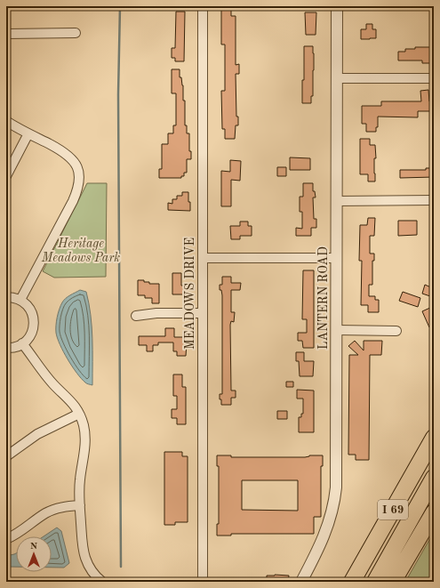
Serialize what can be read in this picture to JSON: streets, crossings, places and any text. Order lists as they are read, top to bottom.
{
  "streets": {
    "highway": ["I 69"],
    "street": ["MEADOWS DRIVE", "LANTERN ROAD"]
  },
  "parks": ["Heritage Meadows Park"],
  "north": "top"
}
